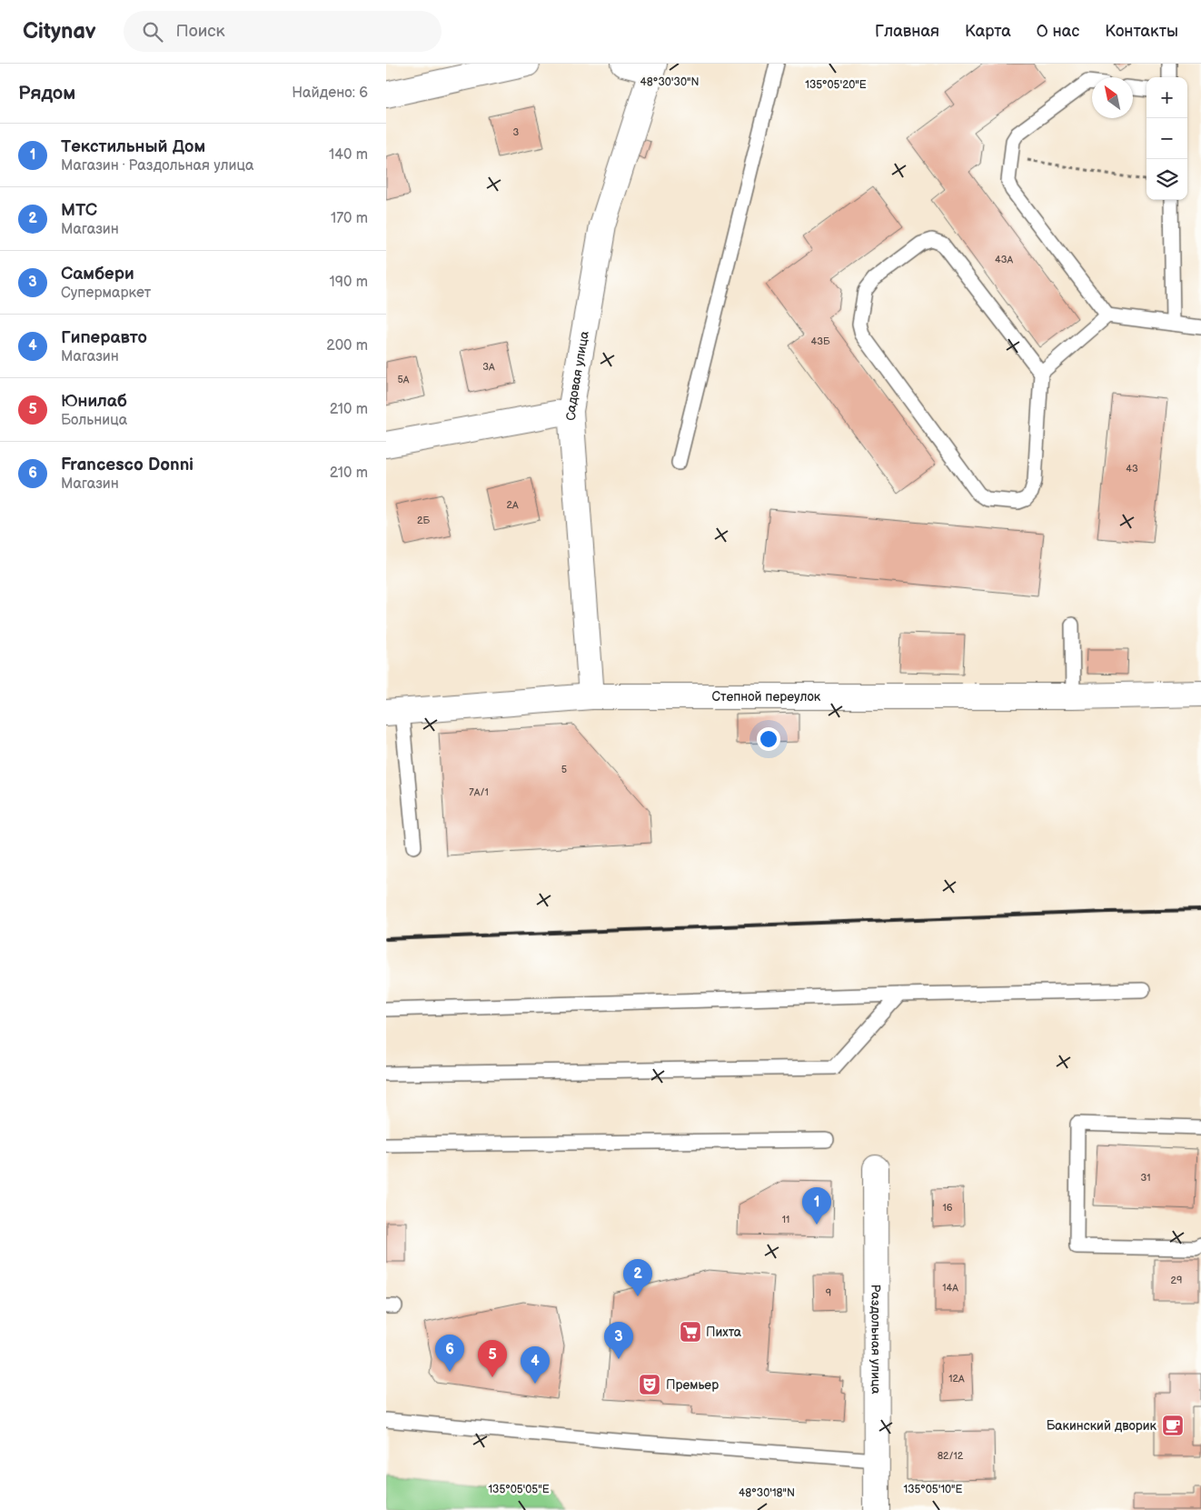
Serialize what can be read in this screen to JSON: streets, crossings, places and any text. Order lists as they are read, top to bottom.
{
  "streets": {
    "street": ["Садовая улица", "Степной переулок", "Раздольная улица"]
  },
  "crossings": [
    ["Садовая улица", "Степной переулок"]
  ],
  "places": {
    "supermarket": ["Пихта"],
    "theatre": ["Премьер"],
    "cafe": ["Бакинский дворик"]
  },
  "house_numbers": [
    "3",
    "43А",
    "43Б",
    "3А",
    "5А",
    "43",
    "2А",
    "2Б",
    "5",
    "7А/1",
    "31",
    "16",
    "11",
    "29",
    "14А",
    "9",
    "12А",
    "82/12"
  ],
  "north": "top left",
  "page": {
    "header": "Citynav",
    "search": "Поиск",
    "nav": [
      "Главная",
      "Карта",
      "О нас",
      "Контакты"
    ],
    "heading": ["Рядом", "Найдено: 6"],
    "map_buttons": ["+", "−"],
    "list": [
      {
        "mark": "1",
        "name": "Текстильный Дом",
        "note": "Магазин · Раздольная улица",
        "value": "140 m"
      },
      {
        "mark": "2",
        "name": "МТС",
        "note": "Магазин",
        "value": "170 m"
      },
      {
        "mark": "3",
        "name": "Самбери",
        "note": "Супермаркет",
        "value": "190 m"
      },
      {
        "mark": "4",
        "name": "Гиперавто",
        "note": "Магазин",
        "value": "200 m"
      },
      {
        "mark": "5",
        "name": "Юнилаб",
        "note": "Больница",
        "value": "210 m"
      },
      {
        "mark": "6",
        "name": "Francesco Donni",
        "note": "Магазин",
        "value": "210 m"
      }
    ],
    "pins": [
      "1",
      "2",
      "3",
      "6",
      "5",
      "4"
    ]
  },
  "coordinates": [
    "48°30'30\"N",
    "135°05'20\"E",
    "135°05'05\"E",
    "135°05'10\"E",
    "48°30'18\"N"
  ]
}
